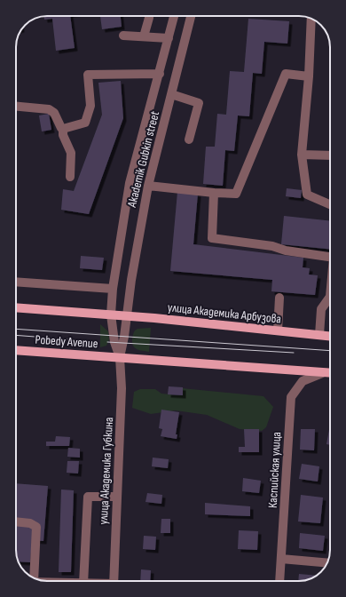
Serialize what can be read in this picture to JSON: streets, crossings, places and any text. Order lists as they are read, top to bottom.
{
  "streets": {
    "main road": ["улица Академика Арбузова", "Pobedy Avenue"],
    "street": ["Akademik Gubkin street", "Каспийская улица", "улица Академика Губкина"]
  },
  "crossings": [
    ["Akademik Gubkin street", "улица Академика Арбузова"],
    ["Akademik Gubkin street", "улица Академика Губкина"],
    ["улица Академика Арбузова", "улица Академика Губкина"],
    ["Pobedy Avenue", "улица Академика Губкина"]
  ]
}
